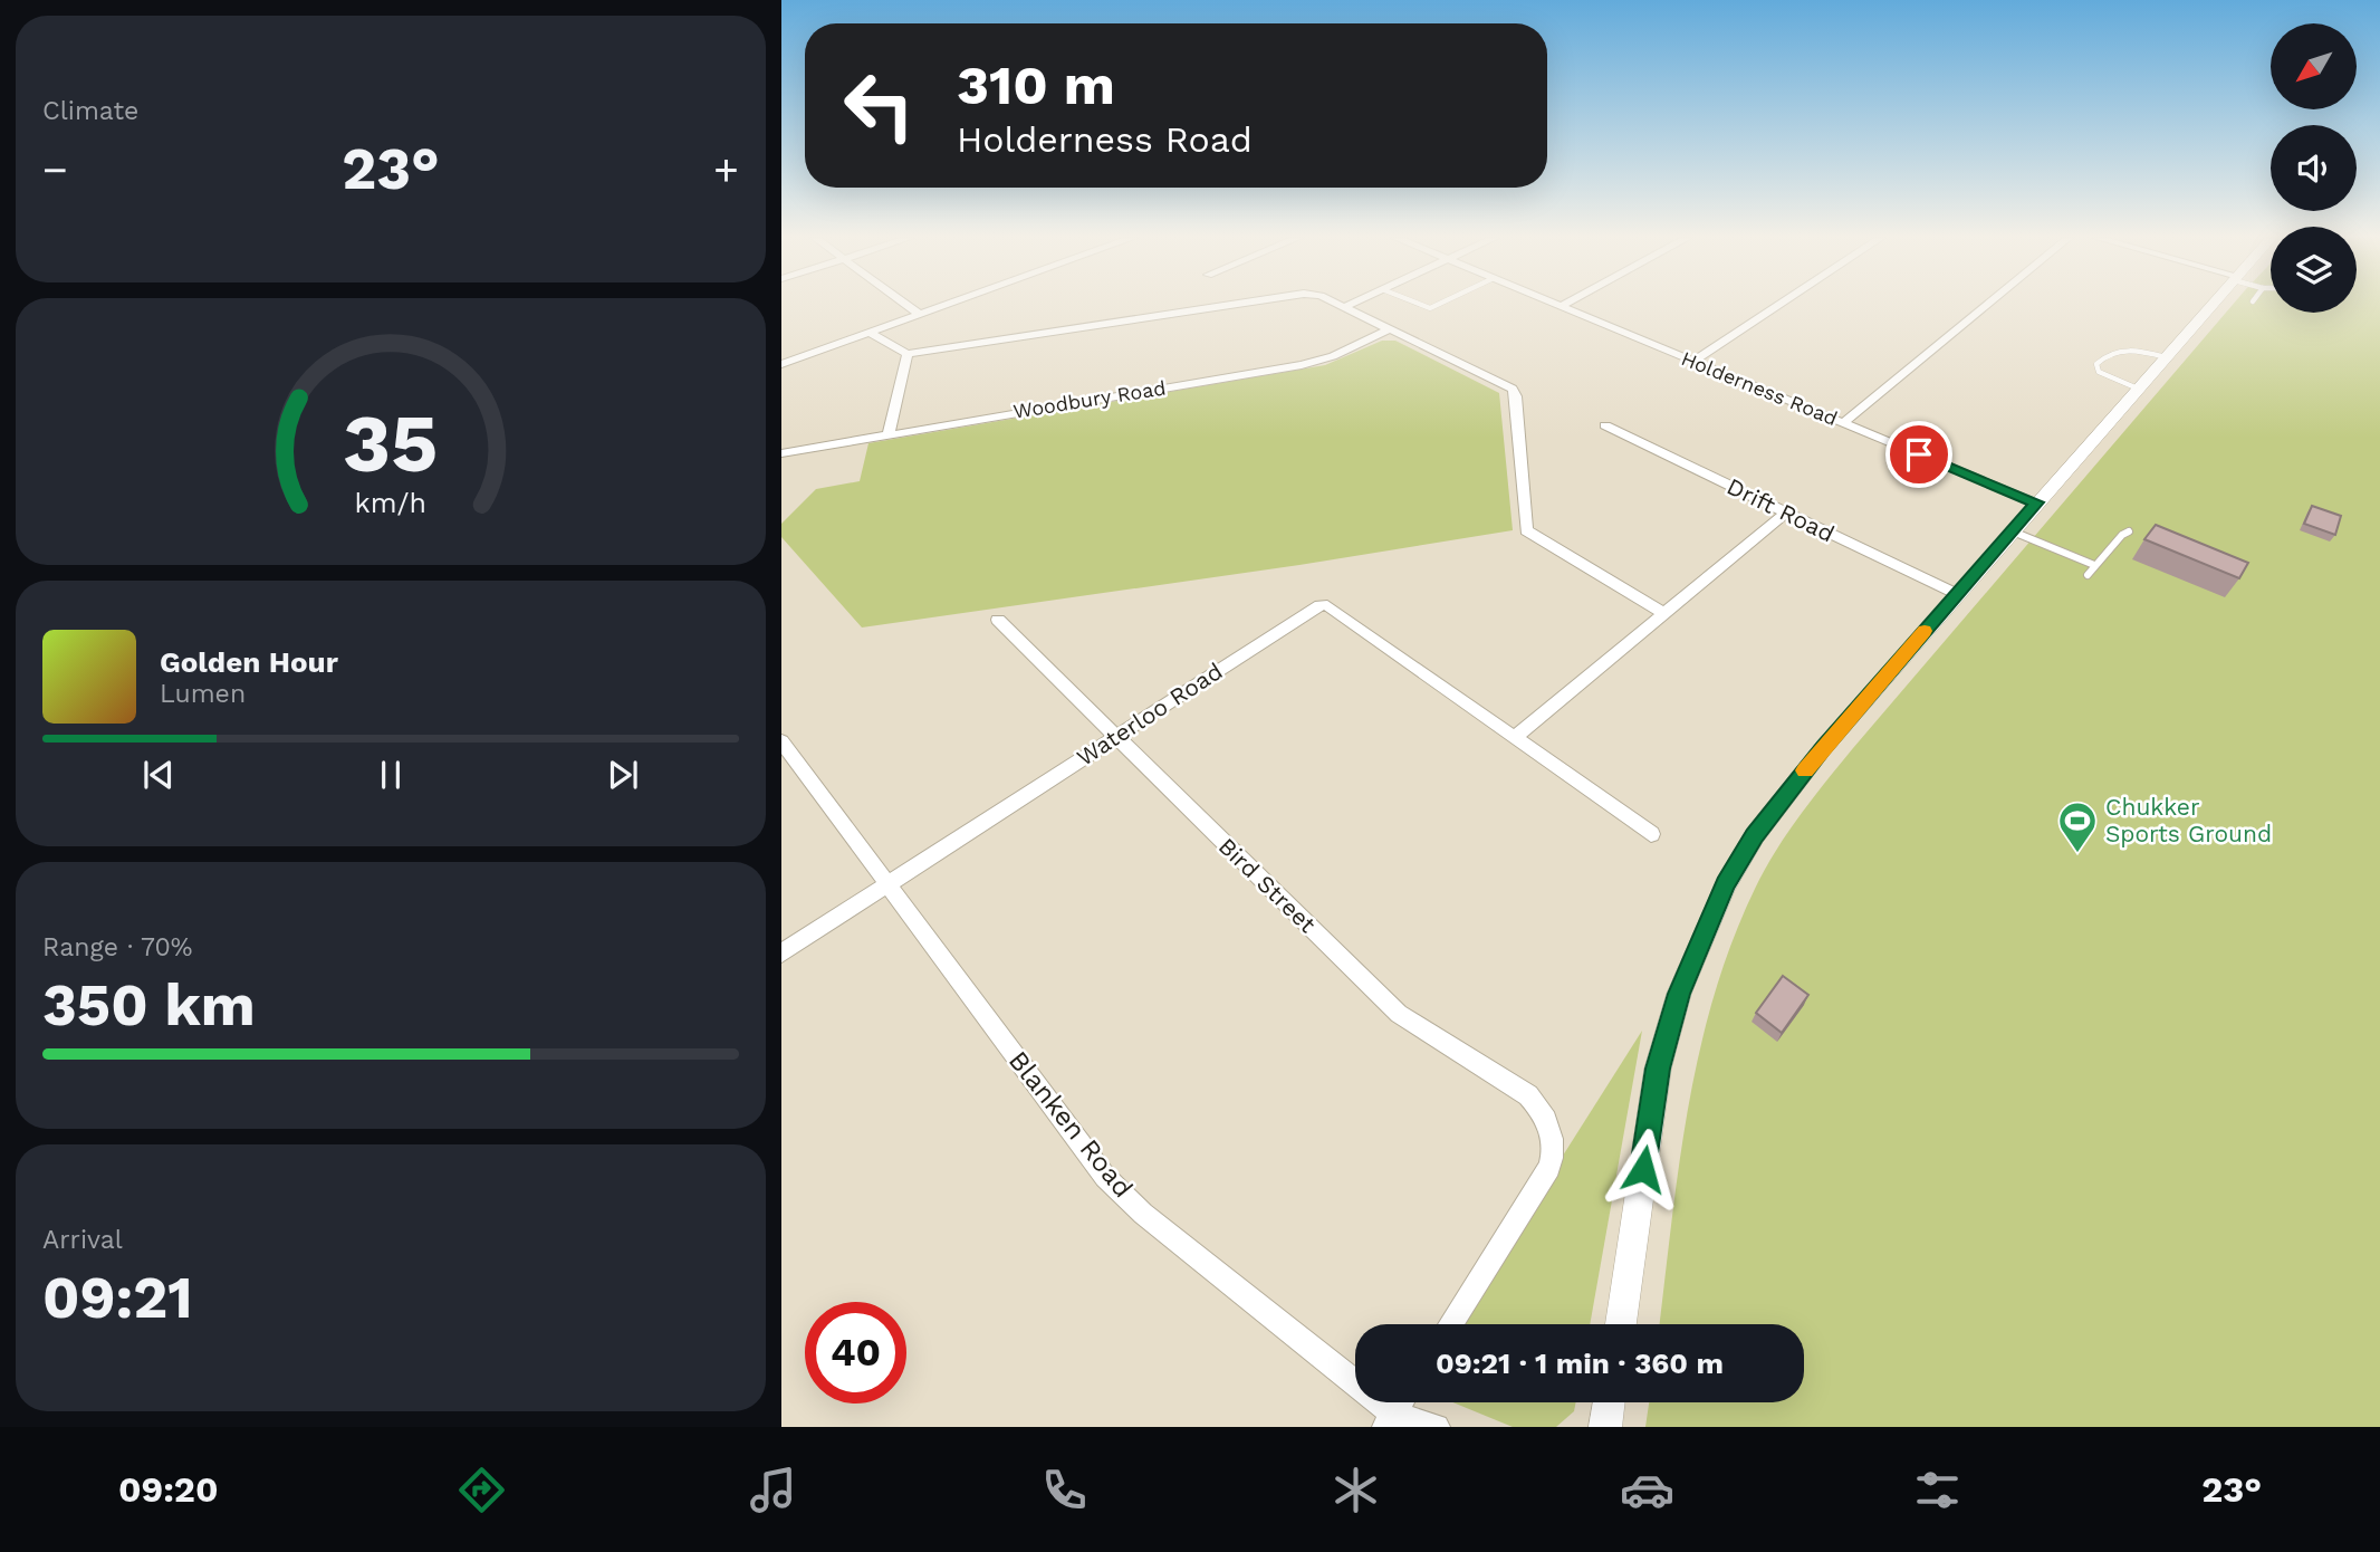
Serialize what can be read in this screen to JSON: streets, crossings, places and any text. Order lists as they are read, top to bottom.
{
  "streets": {
    "street": [
      "Holderness Road",
      "Woodbury Road",
      "Drift Road",
      "Waterloo Road",
      "Bird Street",
      "Blanken Road"
    ]
  },
  "crossings": [
    ["Waterloo Road", "Bird Street"],
    ["Waterloo Road", "Blanken Road"]
  ],
  "places": {
    "sports": ["Chukker Sports Ground"]
  },
  "north": "bottom left",
  "page": {
    "tile": [
      "Climate",
      ["Range · 70%", "350 km"],
      ["Arrival", "09:21"]
    ],
    "turn": ["310 m", "Holderness Road"],
    "heat": ["−", "23°", "+"],
    "song": ["Golden Hour", "Lumen"],
    "limit": "40",
    "trip": "09:21 · 1 min · 360 m",
    "tabs": ["09:20", "23°"],
    "gauge": ["35", "km/h"]
  }
}
